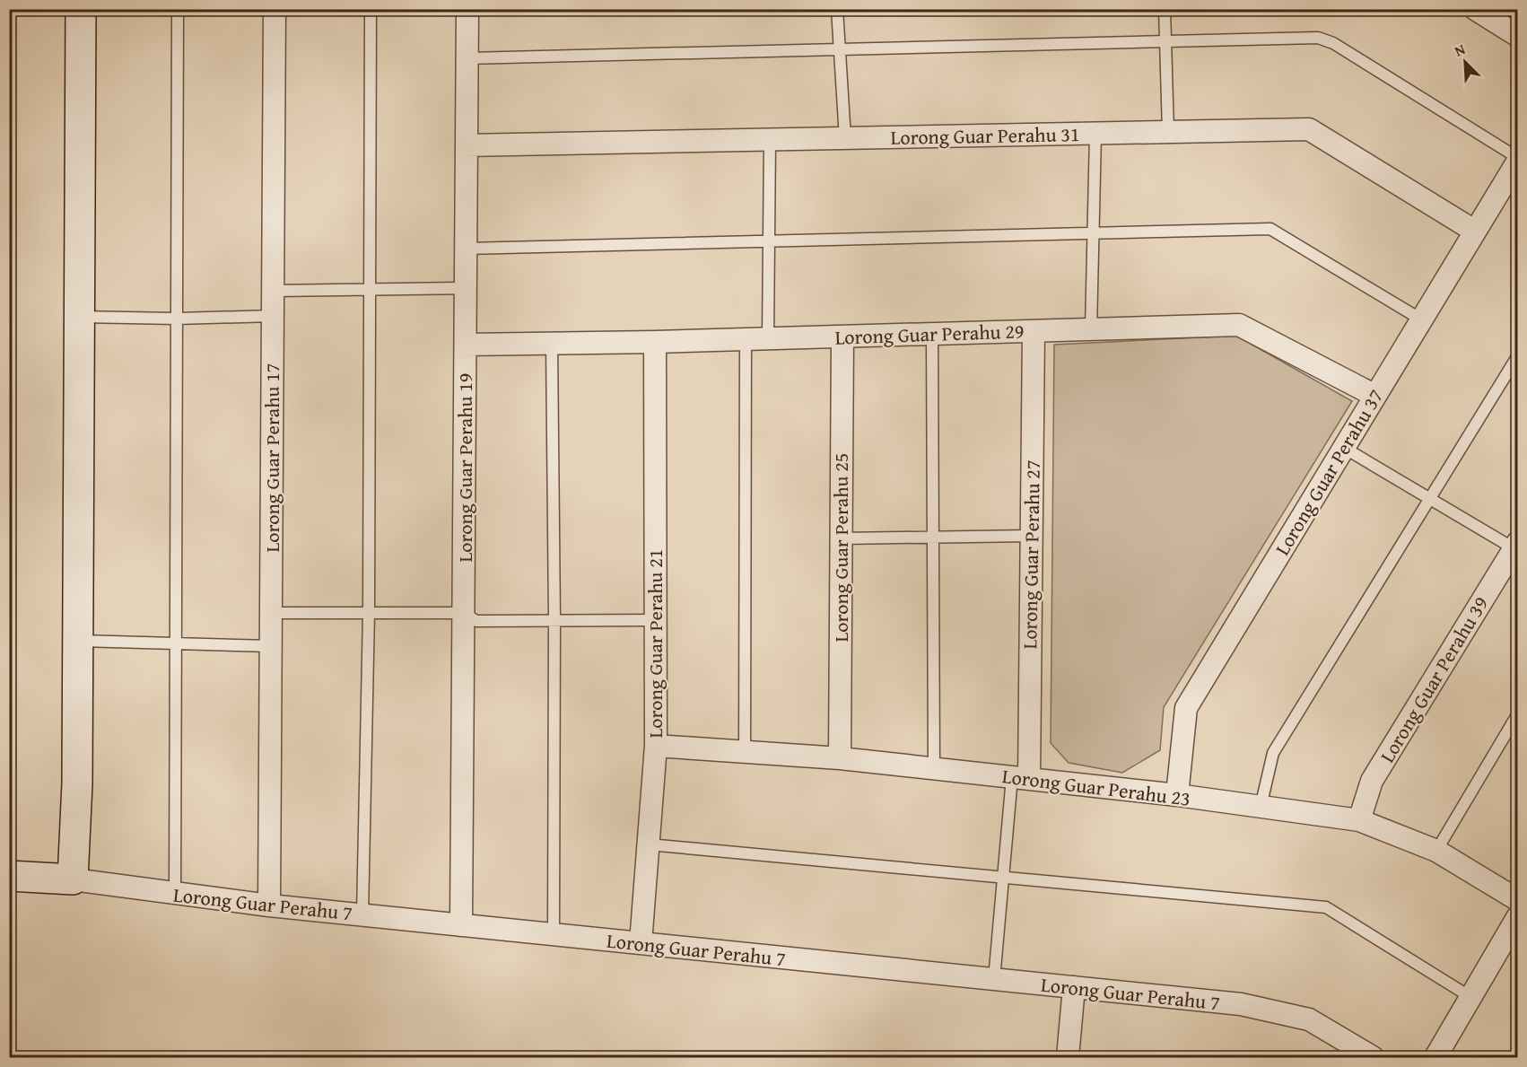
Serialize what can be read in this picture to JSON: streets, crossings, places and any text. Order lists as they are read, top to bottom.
{
  "streets": {
    "street": [
      "Lorong Guar Perahu 31",
      "Lorong Guar Perahu 29",
      "Lorong Guar Perahu 17",
      "Lorong Guar Perahu 19",
      "Lorong Guar Perahu 37",
      "Lorong Guar Perahu 25",
      "Lorong Guar Perahu 27",
      "Lorong Guar Perahu 21",
      "Lorong Guar Perahu 39",
      "Lorong Guar Perahu 23",
      "Lorong Guar Perahu 7"
    ]
  },
  "crossings": [
    ["Lorong Guar Perahu 31", "Lorong Guar Perahu 19"],
    ["Lorong Guar Perahu 31", "Lorong Guar Perahu 37"],
    ["Lorong Guar Perahu 29", "Lorong Guar Perahu 19"],
    ["Lorong Guar Perahu 29", "Lorong Guar Perahu 37"],
    ["Lorong Guar Perahu 29", "Lorong Guar Perahu 25"],
    ["Lorong Guar Perahu 29", "Lorong Guar Perahu 27"],
    ["Lorong Guar Perahu 29", "Lorong Guar Perahu 21"],
    ["Lorong Guar Perahu 17", "Lorong Guar Perahu 7"],
    ["Lorong Guar Perahu 19", "Lorong Guar Perahu 7"],
    ["Lorong Guar Perahu 37", "Lorong Guar Perahu 23"],
    ["Lorong Guar Perahu 25", "Lorong Guar Perahu 23"],
    ["Lorong Guar Perahu 27", "Lorong Guar Perahu 23"],
    ["Lorong Guar Perahu 21", "Lorong Guar Perahu 23"],
    ["Lorong Guar Perahu 21", "Lorong Guar Perahu 7"],
    ["Lorong Guar Perahu 39", "Lorong Guar Perahu 23"]
  ],
  "north": "top left"
}
